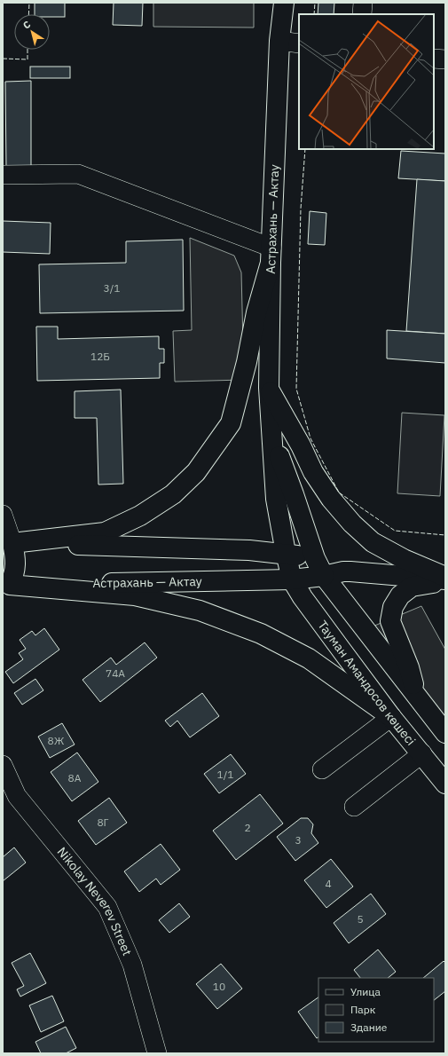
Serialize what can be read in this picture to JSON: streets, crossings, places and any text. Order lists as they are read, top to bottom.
{
  "streets": {
    "main road": ["Астрахань — Актау", "Тауман Амандосов көшесі"],
    "street": ["Nikolay Neverev Street"]
  },
  "crossings": [
    ["Астрахань — Актау", "Тауман Амандосов көшесі"]
  ],
  "house_numbers": [
    "3/1",
    "12Б",
    "74А",
    "8Ж",
    "1/1",
    "8А",
    "8Г",
    "2",
    "3",
    "4",
    "5",
    "10"
  ],
  "legend": ["Улица", "Парк", "Здание"],
  "north": "top left"
}
